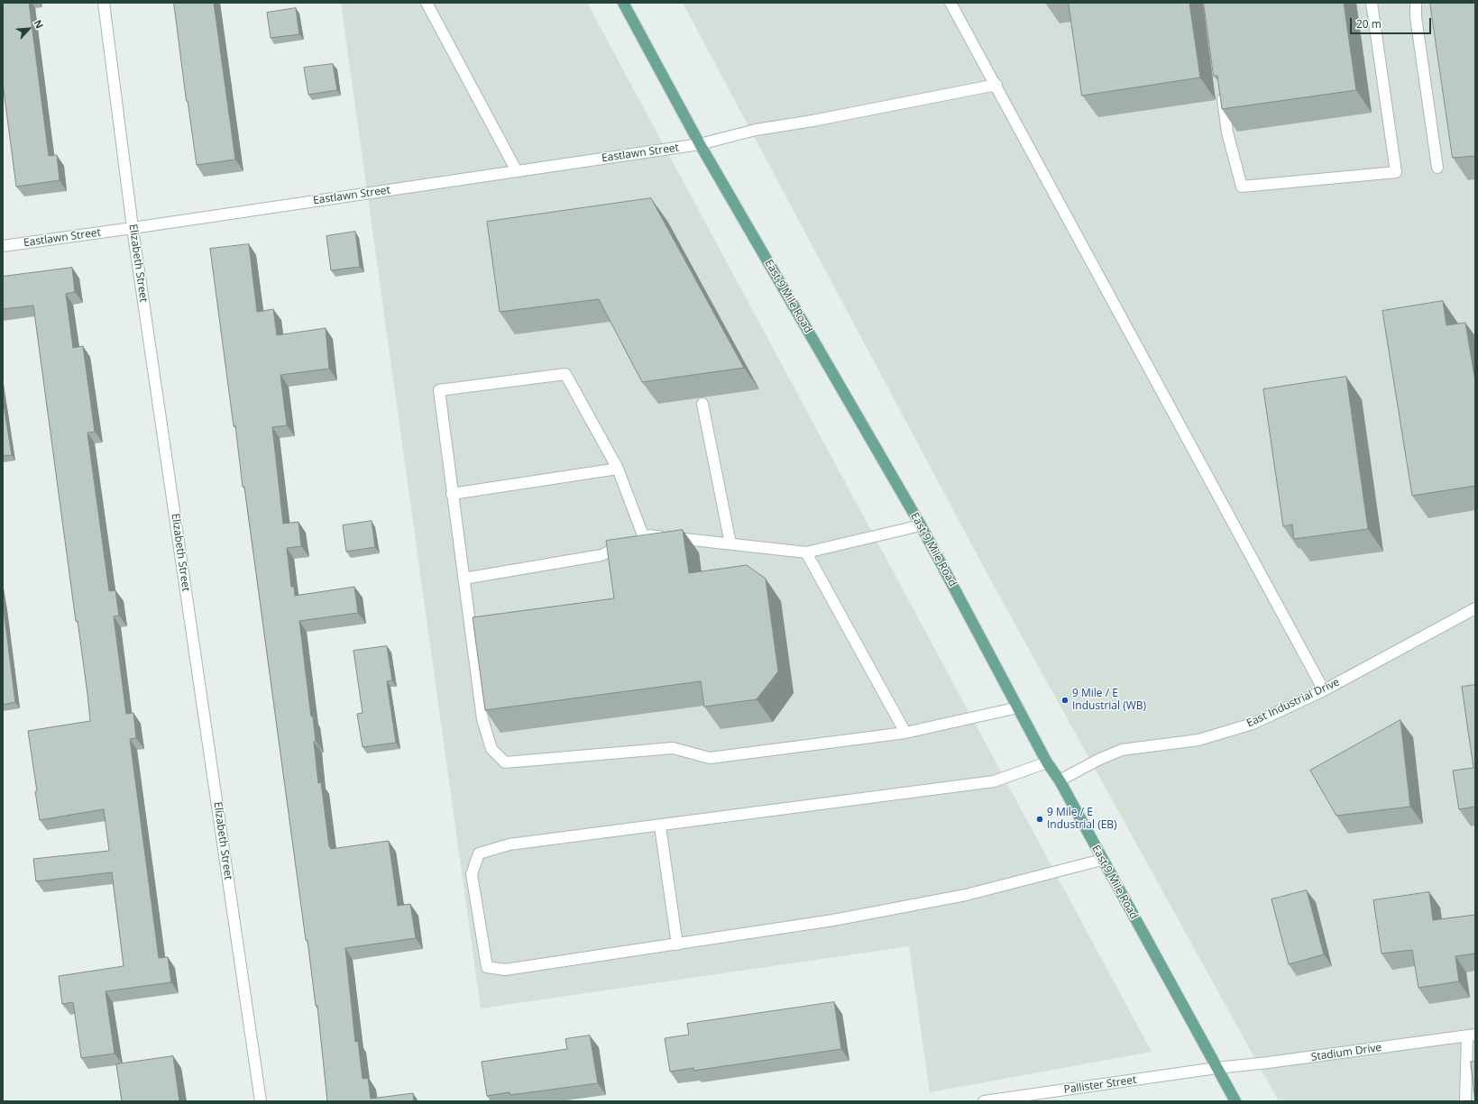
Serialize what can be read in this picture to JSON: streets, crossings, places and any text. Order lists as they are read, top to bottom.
{
  "streets": {
    "main road": ["East 9 Mile Road"],
    "street": [
      "Eastlawn Street",
      "Elizabeth Street",
      "East Industrial Drive",
      "Stadium Drive",
      "Pallister Street"
    ]
  },
  "crossings": [
    ["Eastlawn Street", "Elizabeth Street"],
    ["Eastlawn Street", "East 9 Mile Road"],
    ["East 9 Mile Road", "East Industrial Drive"],
    ["East 9 Mile Road", "Stadium Drive"],
    ["East 9 Mile Road", "Pallister Street"],
    ["Stadium Drive", "Pallister Street"]
  ],
  "places": ["9 Mile / E Industrial (WB)", "9 Mile / E Industrial (EB)"],
  "scale_bar": "20 m",
  "north": "top right"
}
